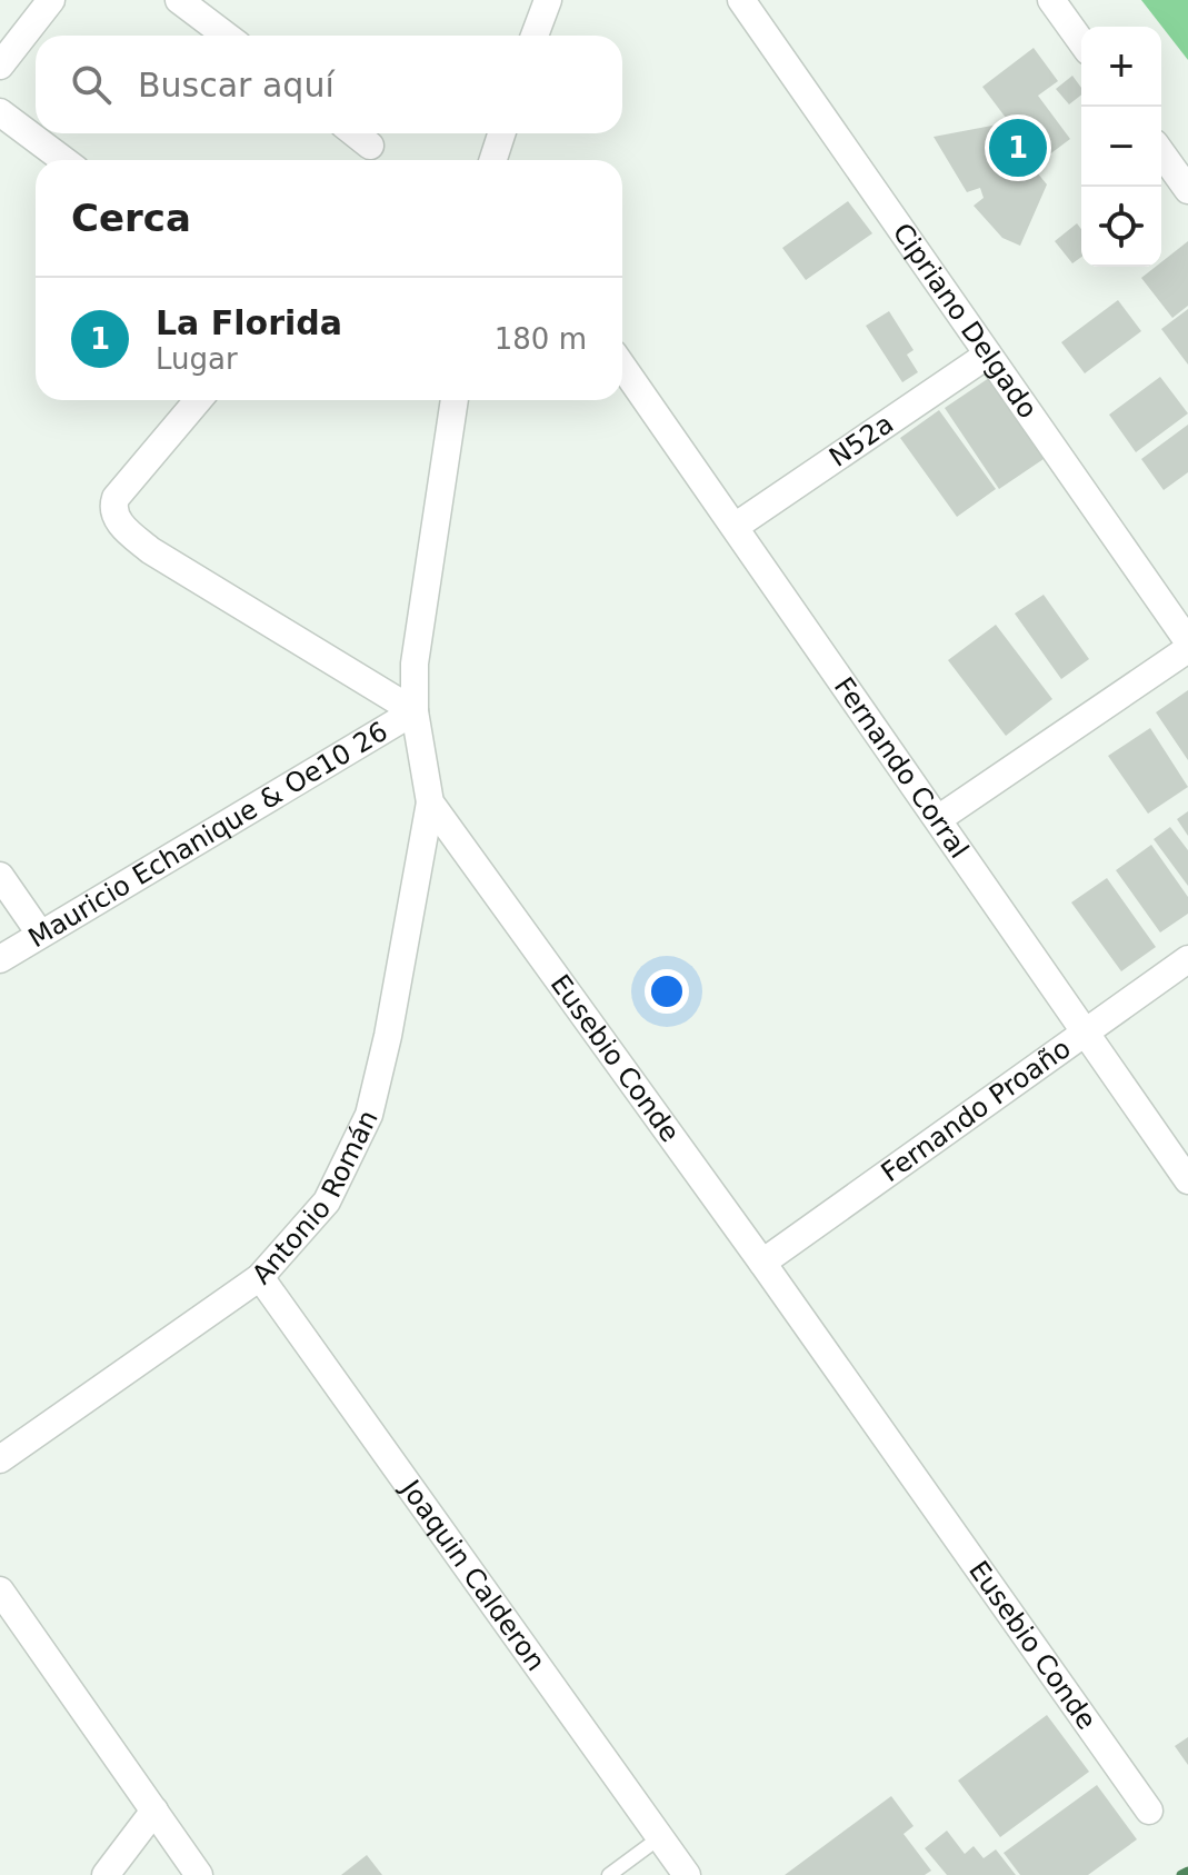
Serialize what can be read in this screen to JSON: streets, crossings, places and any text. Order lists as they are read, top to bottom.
{
  "streets": {
    "street": [
      "Cipriano Delgado",
      "N52a",
      "Fernando Corral",
      "Mauricio Echanique & Oe10 26",
      "Eusebio Conde",
      "Fernando Proaño",
      "Antonio Román",
      "Joaquin Calderon"
    ]
  },
  "crossings": [
    ["Cipriano Delgado", "N52a"],
    ["N52a", "Fernando Corral"],
    ["Fernando Corral", "Fernando Proaño"],
    ["Mauricio Echanique & Oe10 26", "Eusebio Conde"],
    ["Eusebio Conde", "Fernando Proaño"],
    ["Eusebio Conde", "Antonio Román"],
    ["Antonio Román", "Joaquin Calderon"]
  ],
  "page": {
    "map_buttons": ["+", "−"],
    "search": "Buscar aquí",
    "pins": "1",
    "heading": "Cerca",
    "list": [
      {
        "mark": "1",
        "name": "La Florida",
        "note": "Lugar",
        "value": "180 m"
      }
    ]
  }
}
